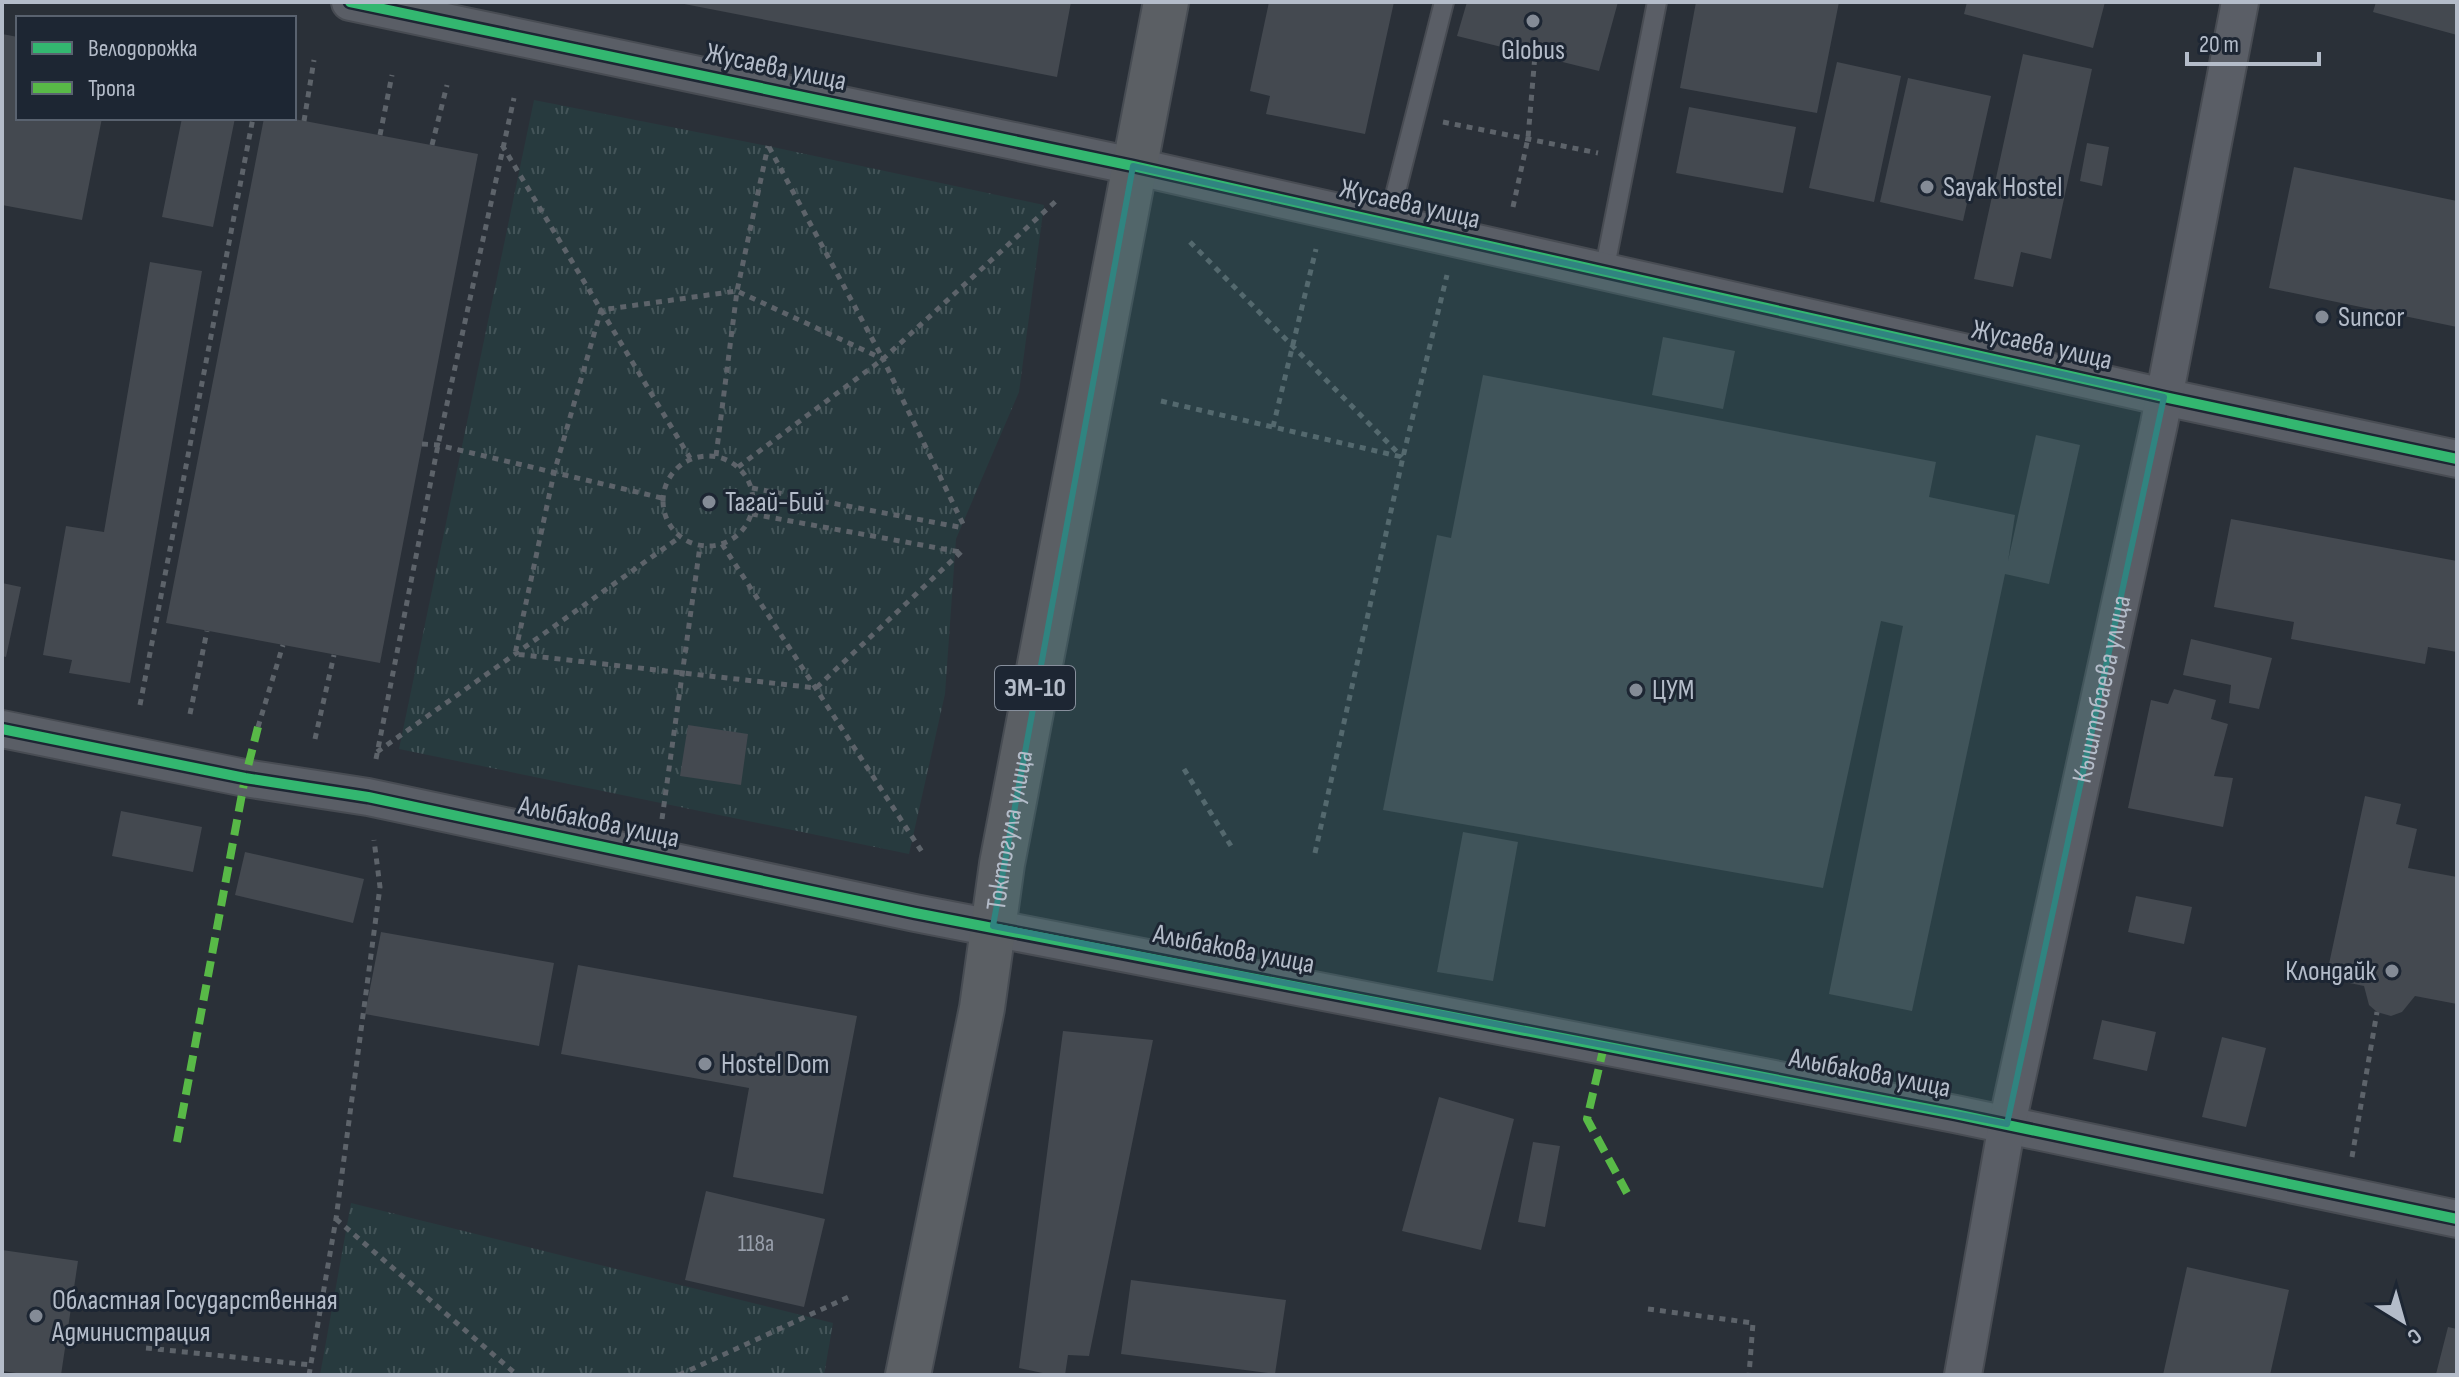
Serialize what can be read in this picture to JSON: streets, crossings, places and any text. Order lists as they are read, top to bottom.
{
  "streets": {
    "highway": ["ЭМ-10", "Токтогула улица"],
    "street": ["Жусаева улица", "Кыштобаева улица", "Алыбакова улица"]
  },
  "crossings": [
    ["Жусаева улица", "Кыштобаева улица"],
    ["Жусаева улица", "Токтогула улица"],
    ["Кыштобаева улица", "Алыбакова улица"],
    ["Алыбакова улица", "Токтогула улица"]
  ],
  "places": [
    "Globus",
    "Sayak Hostel",
    "Suncor",
    "Тагай-Бий",
    "ЦУМ",
    "Клондайк",
    "Hostel Dom",
    "Областная Государственная Администрация"
  ],
  "house_numbers": ["118а"],
  "legend": ["Велодорожка", "Тропа"],
  "scale_bar": "20 m",
  "north": "bottom right"
}
